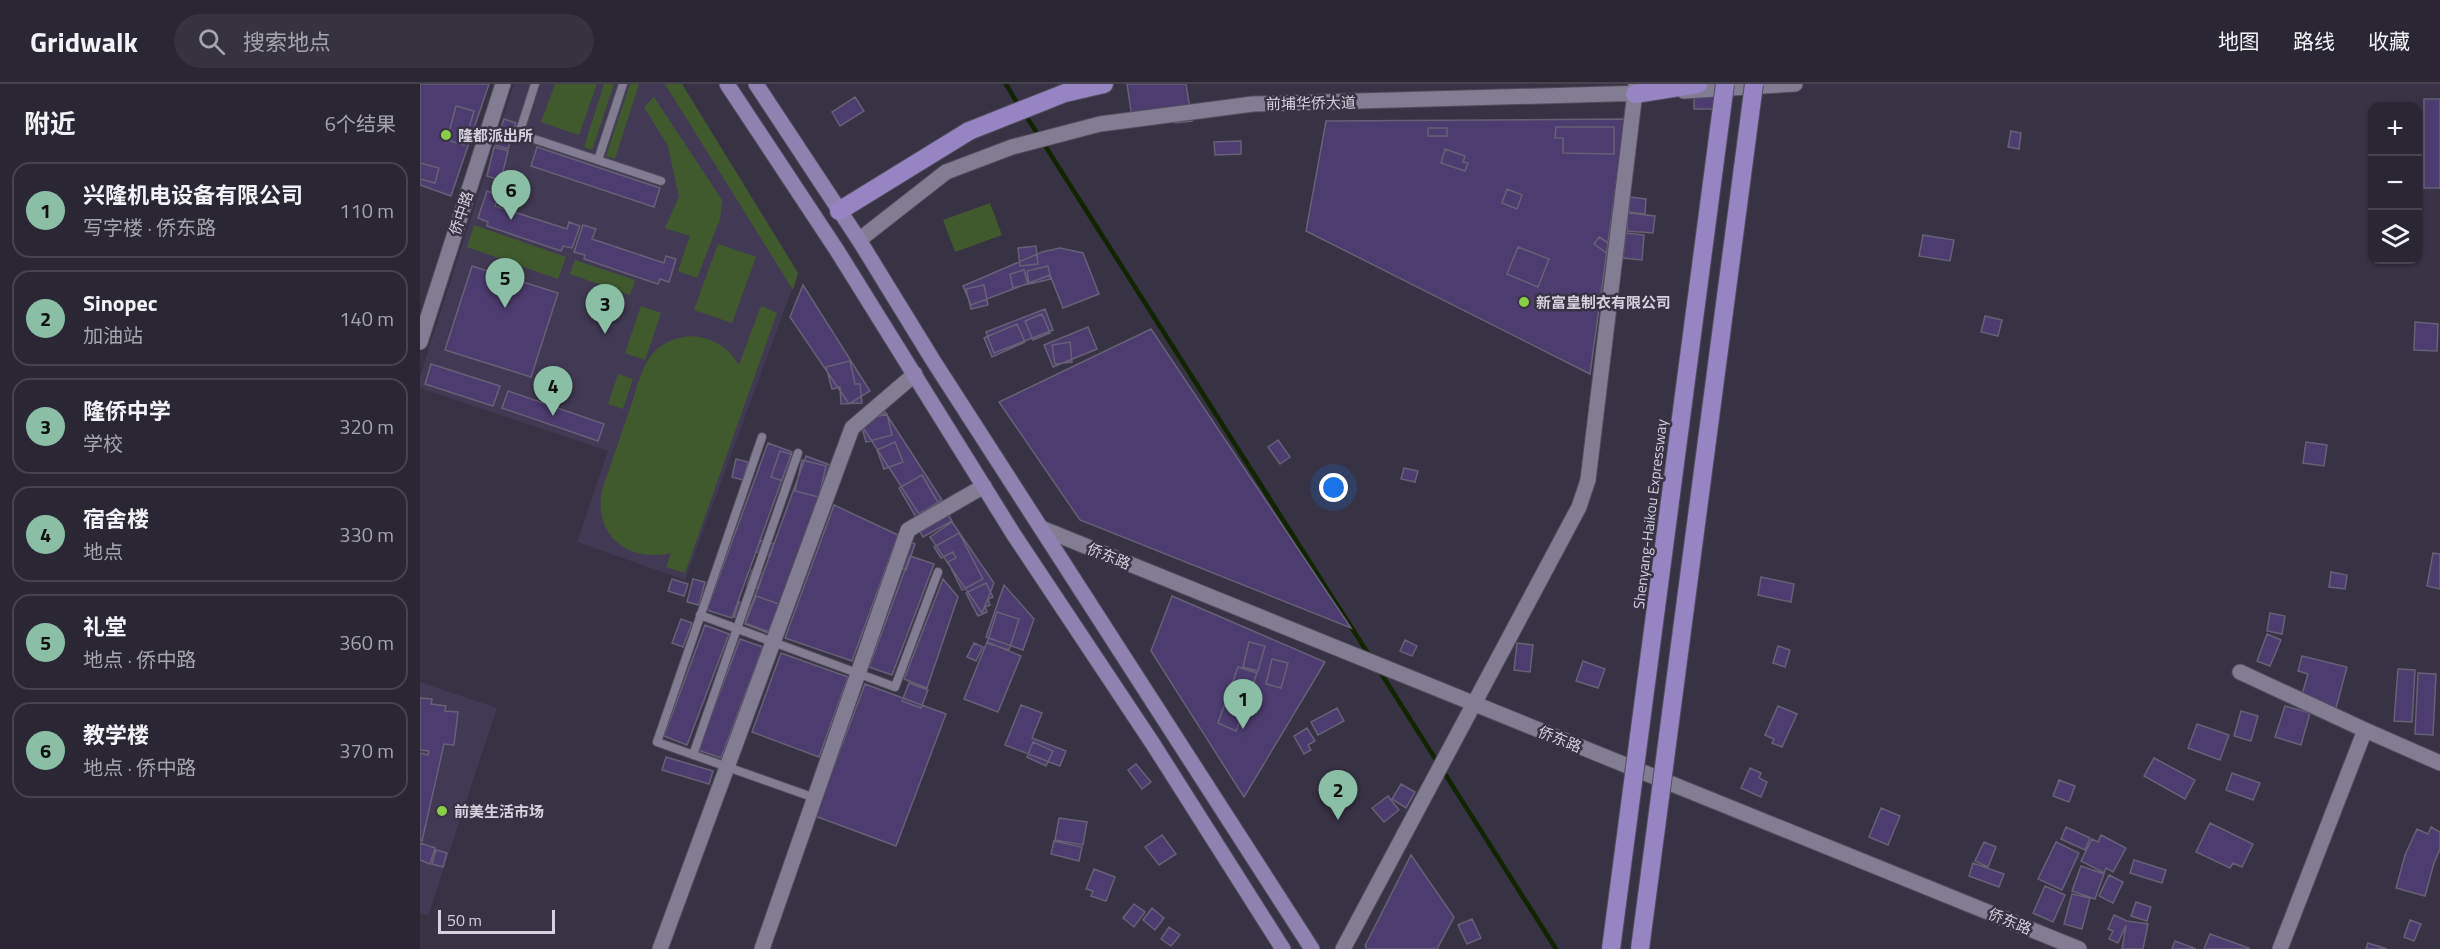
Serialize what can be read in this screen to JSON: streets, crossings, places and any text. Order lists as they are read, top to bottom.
{
  "streets": {
    "highway": ["Shenyang-Haikou Expressway"],
    "street": ["前埔华侨大道", "侨中路", "侨东路"]
  },
  "places": ["隆都派出所", "新富皇制衣有限公司", "前美生活市场"],
  "scale_bar": "50 m",
  "page": {
    "header": "Gridwalk",
    "search": "搜索地点",
    "nav": ["地图", "路线", "收藏"],
    "heading": ["附近", "6个结果"],
    "map_buttons": ["+", "−"],
    "list": [
      {
        "mark": "1",
        "name": "兴隆机电设备有限公司",
        "note": "写字楼 · 侨东路",
        "value": "110 m"
      },
      {
        "mark": "2",
        "name": "Sinopec",
        "note": "加油站",
        "value": "140 m"
      },
      {
        "mark": "3",
        "name": "隆侨中学",
        "note": "学校",
        "value": "320 m"
      },
      {
        "mark": "4",
        "name": "宿舍楼",
        "note": "地点",
        "value": "330 m"
      },
      {
        "mark": "5",
        "name": "礼堂",
        "note": "地点 · 侨中路",
        "value": "360 m"
      },
      {
        "mark": "6",
        "name": "教学楼",
        "note": "地点 · 侨中路",
        "value": "370 m"
      }
    ],
    "pins": [
      "6",
      "5",
      "3",
      "4",
      "1",
      "2"
    ],
    "scale": "50 m"
  }
}
